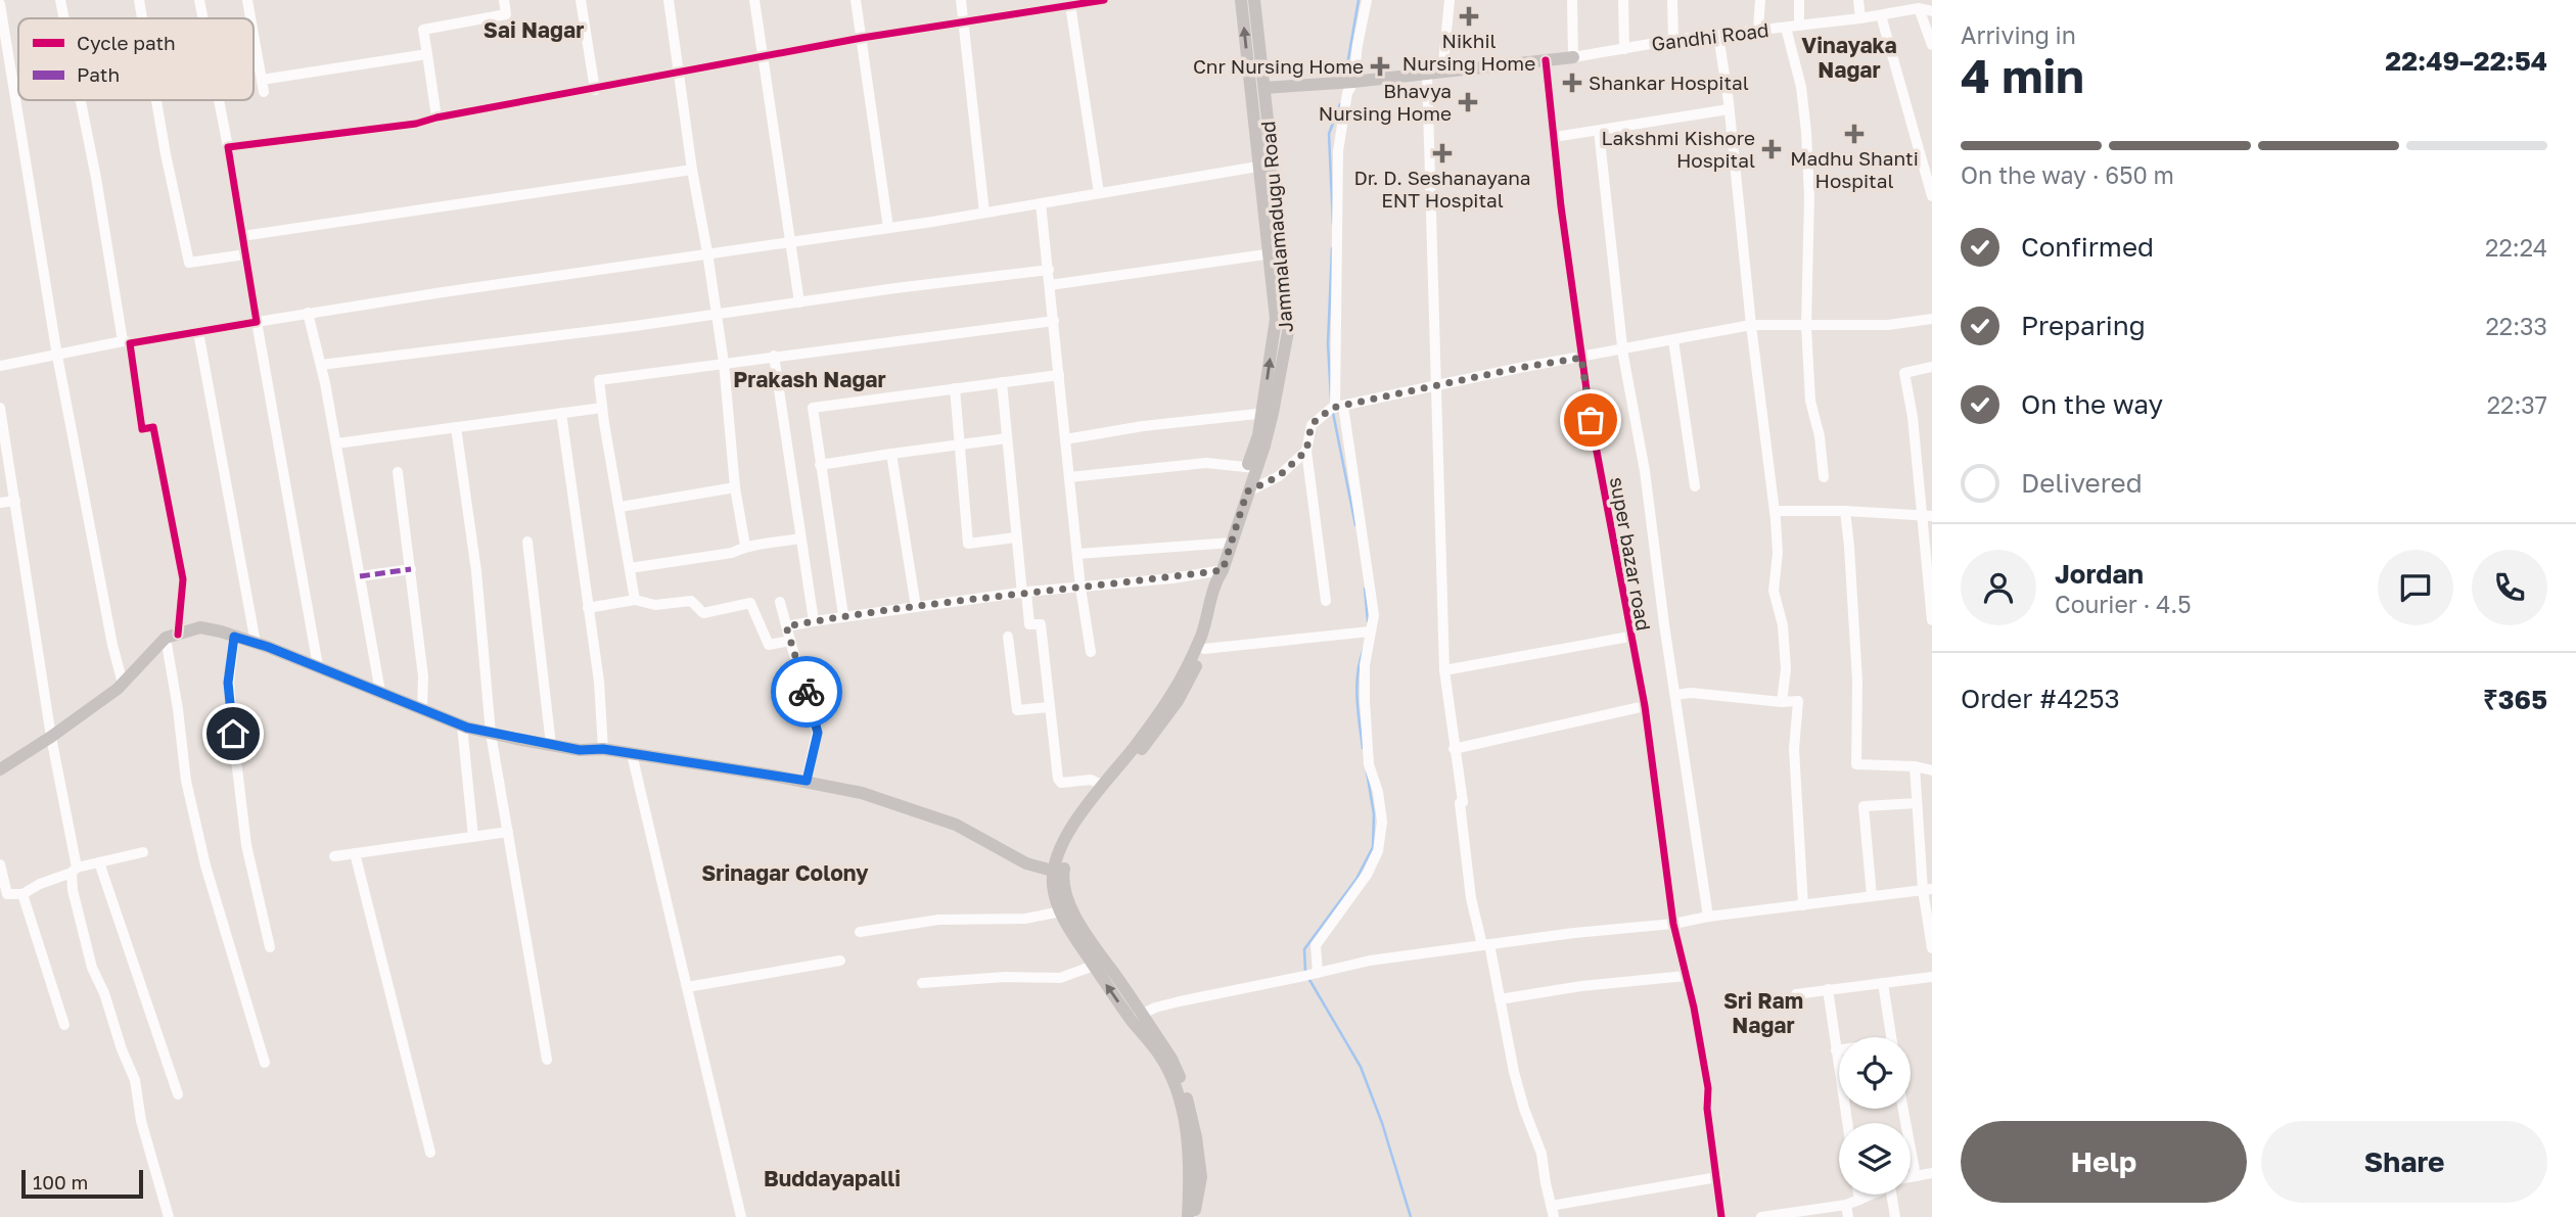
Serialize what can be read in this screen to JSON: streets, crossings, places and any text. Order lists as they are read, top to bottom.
{
  "streets": {
    "main road": ["Jammalamadugu Road"],
    "street": ["Gandhi Road", "super bazar road"]
  },
  "districts": [
    "Sai Nagar",
    "Vinayaka Nagar",
    "Prakash Nagar",
    "Srinagar Colony",
    "Sri Ram Nagar",
    "Buddayapalli"
  ],
  "places": {
    "health": [
      "Nikhil Nursing Home",
      "Cnr Nursing Home",
      "Shankar Hospital",
      "Bhavya Nursing Home",
      "Madhu Shanti Hospital",
      "Lakshmi Kishore Hospital",
      "Dr. D. Seshanayana ENT Hospital"
    ]
  },
  "legend": ["Cycle path", "Path"],
  "scale_bar": "100 m",
  "page": {
    "heading": ["4 min", "Arriving in", "22:49–22:54"],
    "panel": [
      "Jordan",
      "Courier · 4.5",
      "Order #4253",
      "₹365"
    ],
    "bar": "On the way · 650 m",
    "list": [
      ["Confirmed", "22:24"],
      ["Preparing", "22:33"],
      ["On the way", "22:37"],
      "Delivered"
    ],
    "buttons": ["Help", "Share"],
    "scale": "100 m"
  }
}
